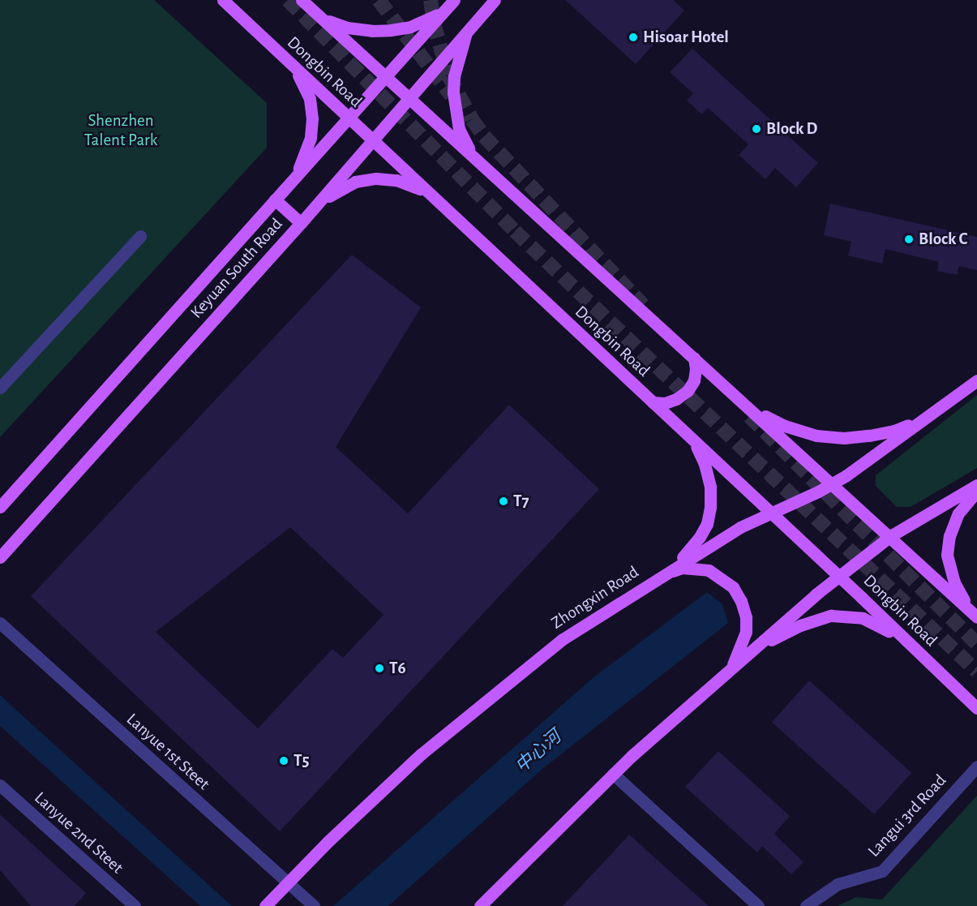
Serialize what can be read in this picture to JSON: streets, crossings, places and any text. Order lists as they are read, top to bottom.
{
  "streets": {
    "main road": ["Dongbin Road", "Keyuan South Road", "Zhongxin Road"],
    "street": ["Lanyue 1st Steet", "Langui 3rd Road", "Lanyue 2nd Steet"]
  },
  "crossings": [
    ["Dongbin Road", "Keyuan South Road"],
    ["Dongbin Road", "Zhongxin Road"],
    ["Zhongxin Road", "Lanyue 1st Steet"]
  ],
  "water": ["中心河"],
  "parks": ["Shenzhen Talent Park"],
  "places": [
    "Hisoar Hotel",
    "Block D",
    "Block C",
    "T7",
    "T6",
    "T5"
  ]
}
